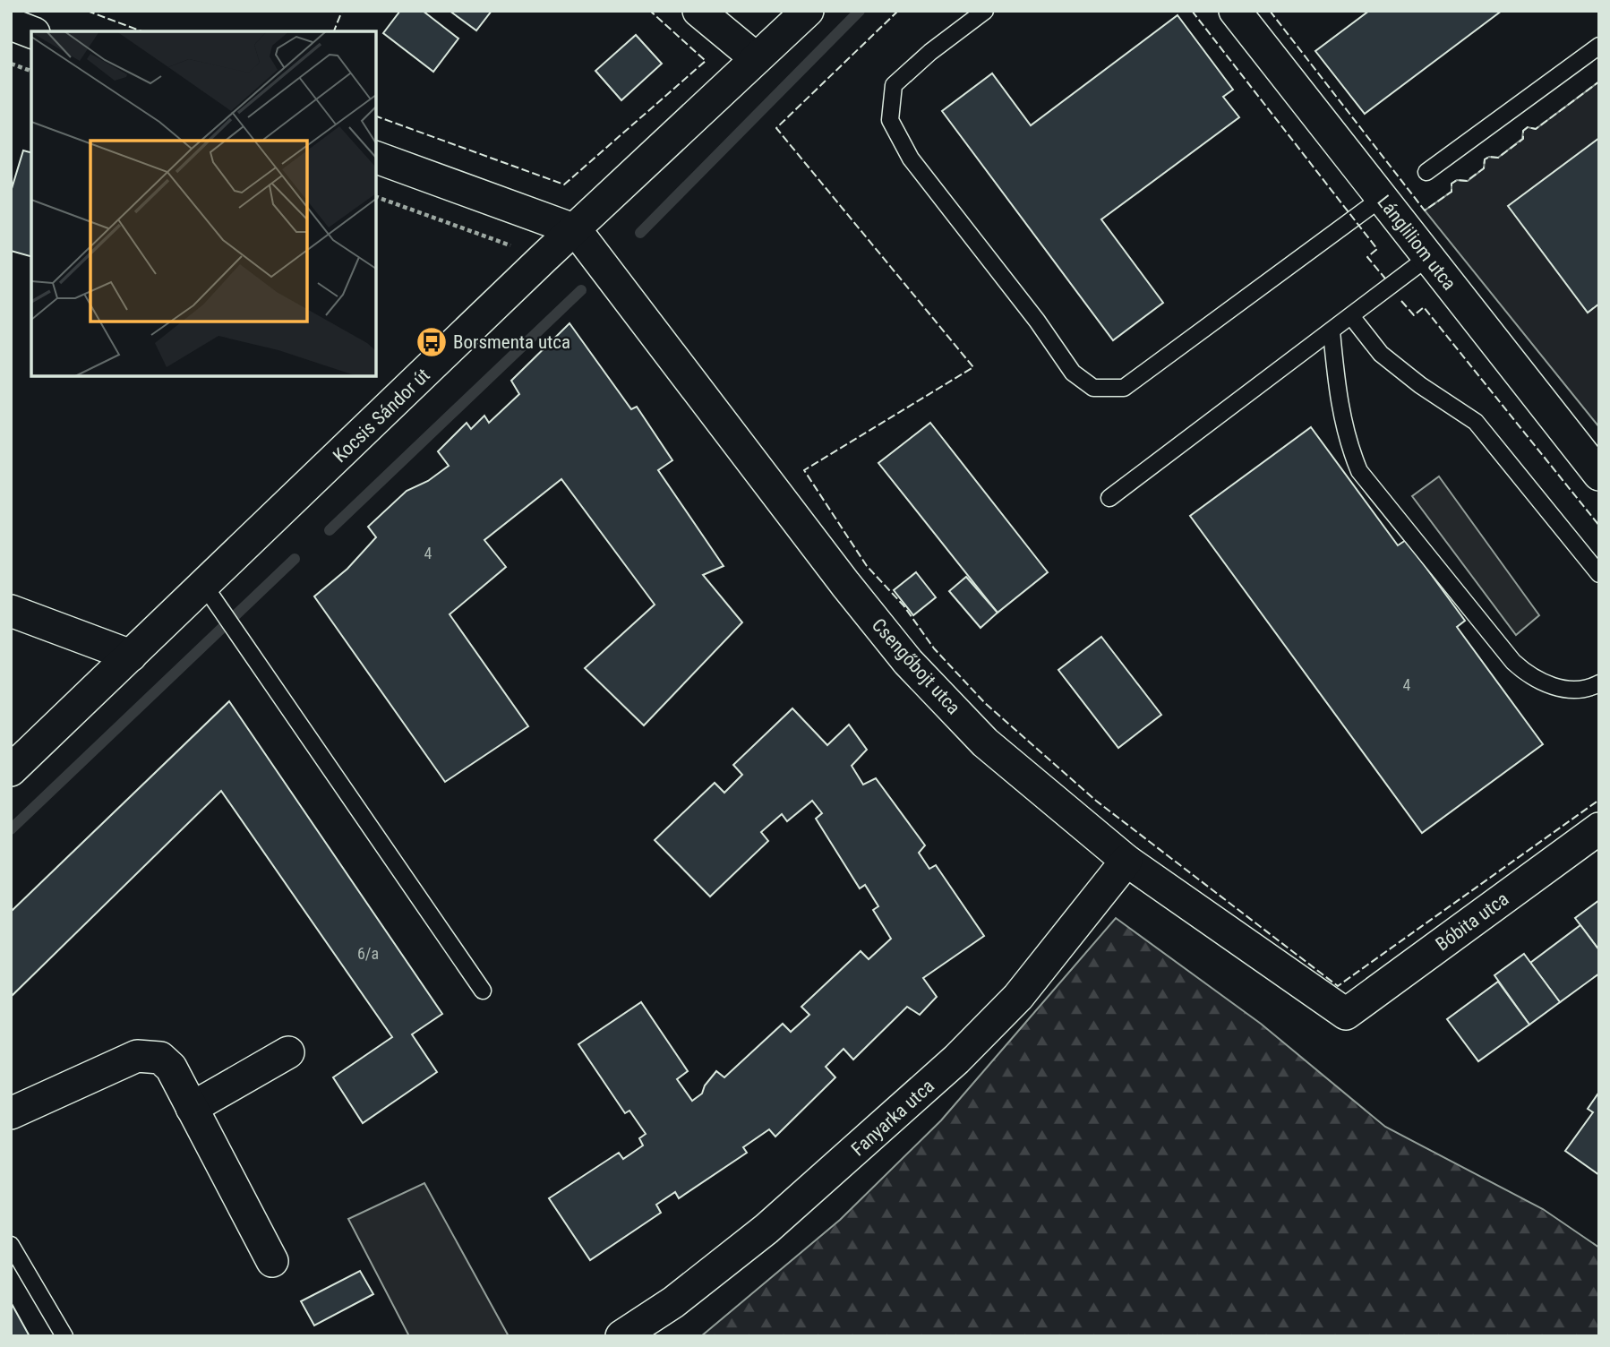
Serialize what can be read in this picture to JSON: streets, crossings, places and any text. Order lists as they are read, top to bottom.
{
  "streets": {
    "street": [
      "Lángliliom utca",
      "Kocsis Sándor út",
      "Csengőbojt utca",
      "Bóbita utca",
      "Fanyarka utca"
    ]
  },
  "crossings": [
    ["Kocsis Sándor út", "Csengőbojt utca"],
    ["Csengőbojt utca", "Bóbita utca"],
    ["Csengőbojt utca", "Fanyarka utca"]
  ],
  "places": {
    "bus stop": ["Borsmenta utca"]
  },
  "house_numbers": ["4", "4", "6/a"]
}
